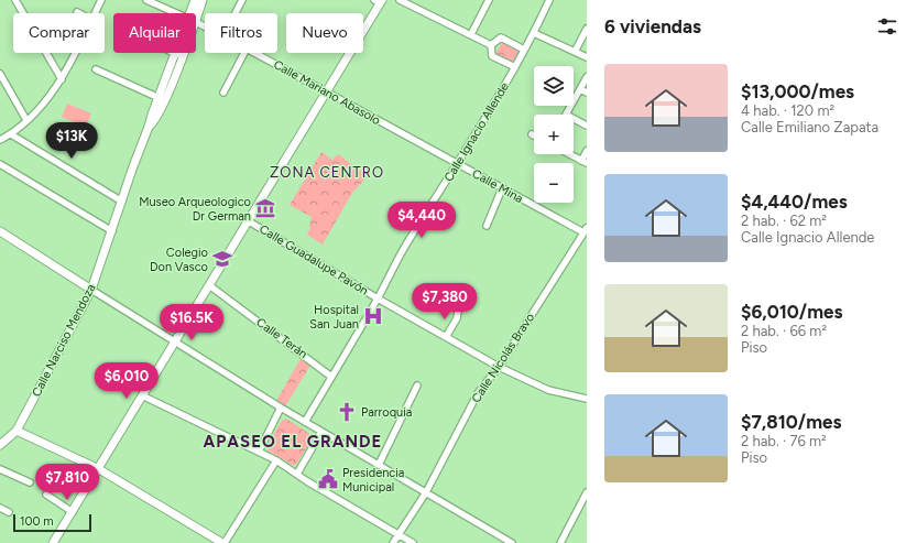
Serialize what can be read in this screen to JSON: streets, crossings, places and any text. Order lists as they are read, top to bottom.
{
  "streets": {
    "street": [
      "Calle Mariano Abasolo",
      "Calle Ignacio Allende",
      "Calle Mina",
      "Calle Guadalupe Pavón",
      "Calle Terán",
      "Calle Narciso Mendoza",
      "Calle Nicolás Bravo"
    ]
  },
  "crossings": [
    ["Calle Mariano Abasolo", "Calle Ignacio Allende"],
    ["Calle Mariano Abasolo", "Calle Mina"],
    ["Calle Ignacio Allende", "Calle Mina"],
    ["Calle Ignacio Allende", "Calle Guadalupe Pavón"],
    ["Calle Ignacio Allende", "Calle Terán"],
    ["Calle Mina", "Calle Nicolás Bravo"],
    ["Calle Guadalupe Pavón", "Calle Nicolás Bravo"]
  ],
  "districts": ["ZONA CENTRO", "APASEO EL GRANDE"],
  "places": {
    "museum": ["Museo Arqueologico Dr German"],
    "school or university": ["Colegio Don Vasco"],
    "hospital": ["Hospital San Juan"],
    "church": ["Parroquia"],
    "public building": ["Presidencia Municipal"]
  },
  "scale_bar": "100 m",
  "page": {
    "heading": "6 viviendas",
    "chip": [
      "Comprar",
      "Alquilar",
      "Filtros",
      "Nuevo"
    ],
    "list": [
      {
        "name": "$13,000/mes",
        "note": "4 hab. · 120 m² · Calle Emiliano Zapata"
      },
      {
        "name": "$4,440/mes",
        "note": "2 hab. · 62 m² · Calle Ignacio Allende"
      },
      {
        "name": "$6,010/mes",
        "note": "2 hab. · 66 m² · Piso"
      },
      {
        "name": "$7,810/mes",
        "note": "2 hab. · 76 m² · Piso"
      }
    ],
    "map_buttons": ["+", "−"],
    "price": [
      "$13K",
      "$4,440",
      "$7,380",
      "$16.5K",
      "$6,010",
      "$7,810"
    ],
    "scale": "100 m"
  }
}
